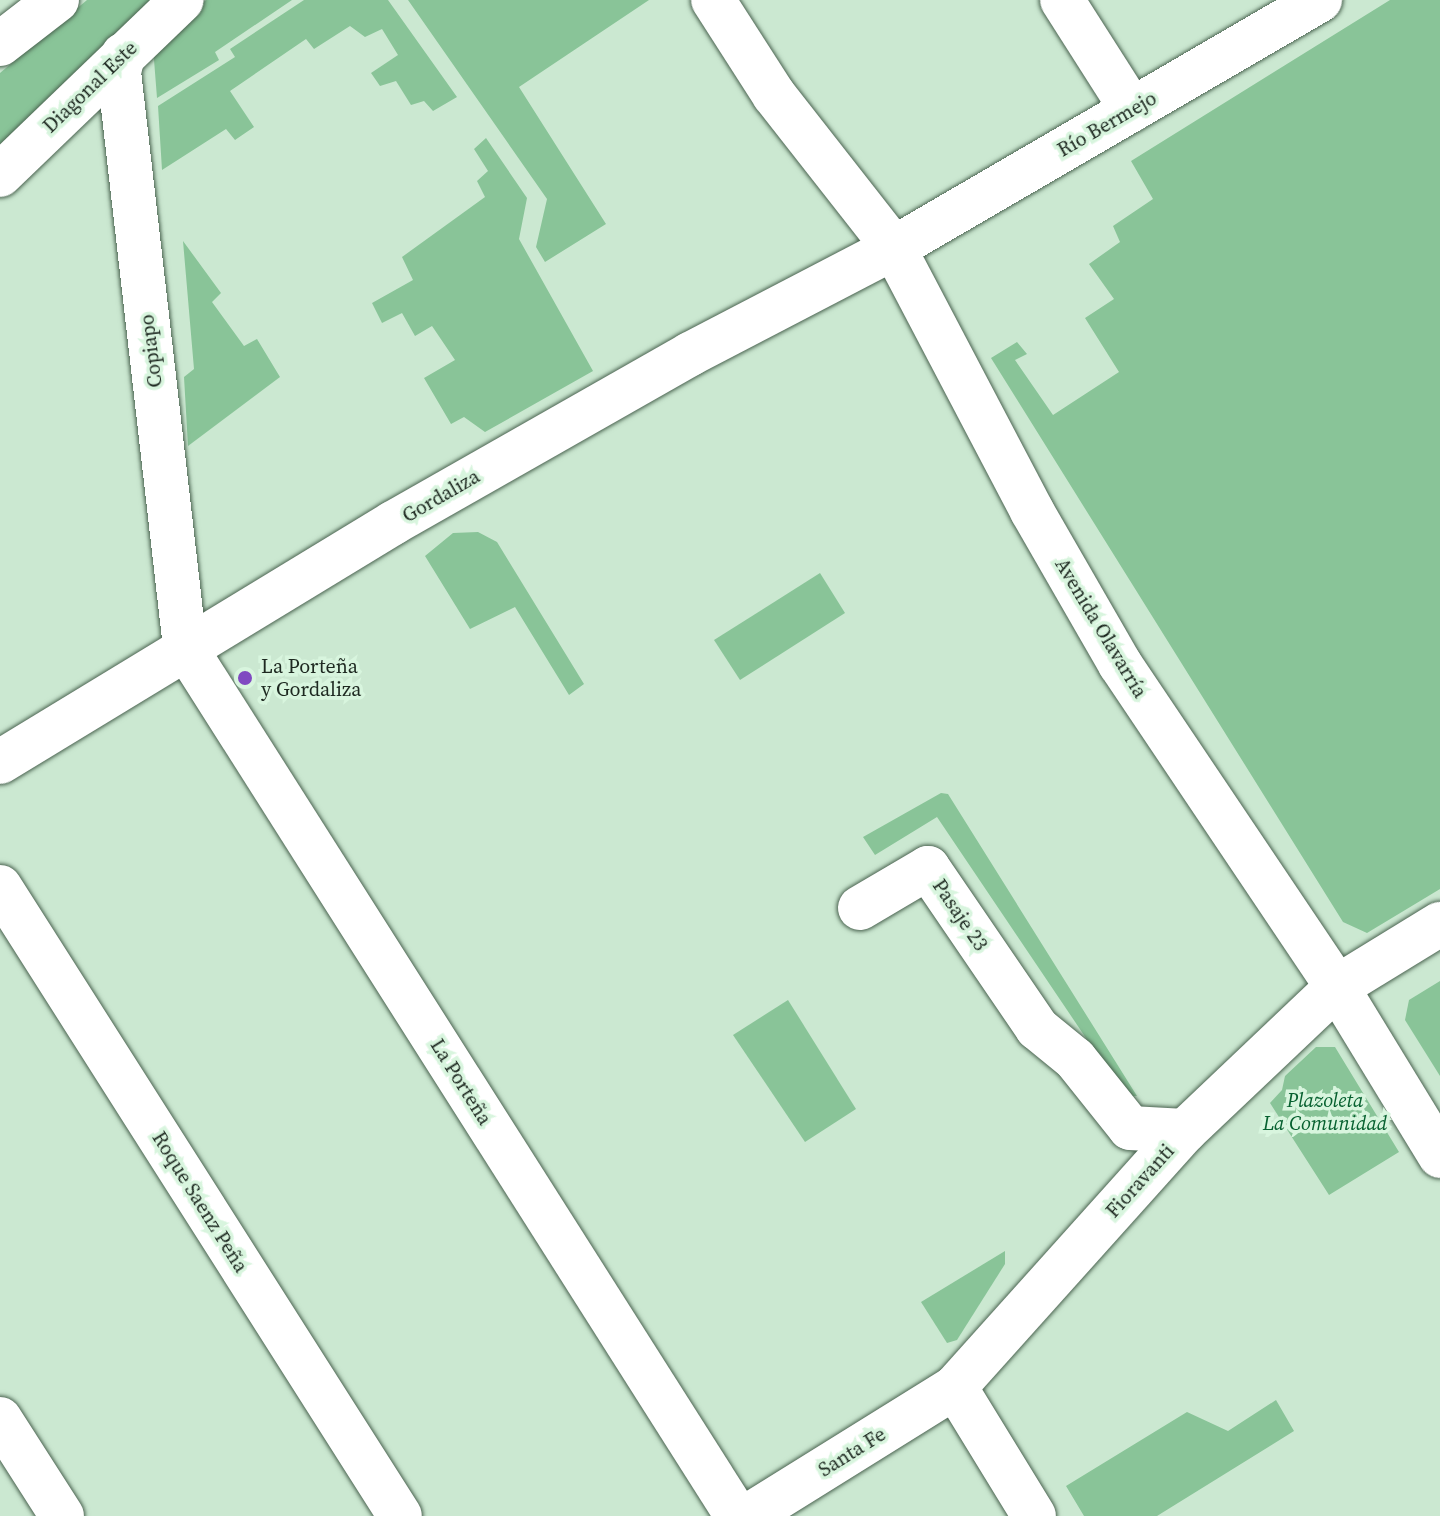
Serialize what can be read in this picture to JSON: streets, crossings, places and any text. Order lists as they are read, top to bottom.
{
  "streets": {
    "street": [
      "Diagonal Este",
      "Río Bermejo",
      "Copiapo",
      "Gordaliza",
      "Avenida Olavarría",
      "Pasaje 23",
      "La Porteña",
      "Fioravanti",
      "Roque Saenz Peña",
      "Santa Fe"
    ]
  },
  "crossings": [
    ["Diagonal Este", "Copiapo"],
    ["Río Bermejo", "Gordaliza"],
    ["Río Bermejo", "Avenida Olavarría"],
    ["Copiapo", "Gordaliza"],
    ["Copiapo", "La Porteña"],
    ["Gordaliza", "Avenida Olavarría"],
    ["Gordaliza", "La Porteña"],
    ["Avenida Olavarría", "Fioravanti"],
    ["Pasaje 23", "Fioravanti"],
    ["Fioravanti", "Santa Fe"]
  ],
  "parks": ["Plazoleta La Comunidad"],
  "places": ["La Porteña y Gordaliza"]
}
